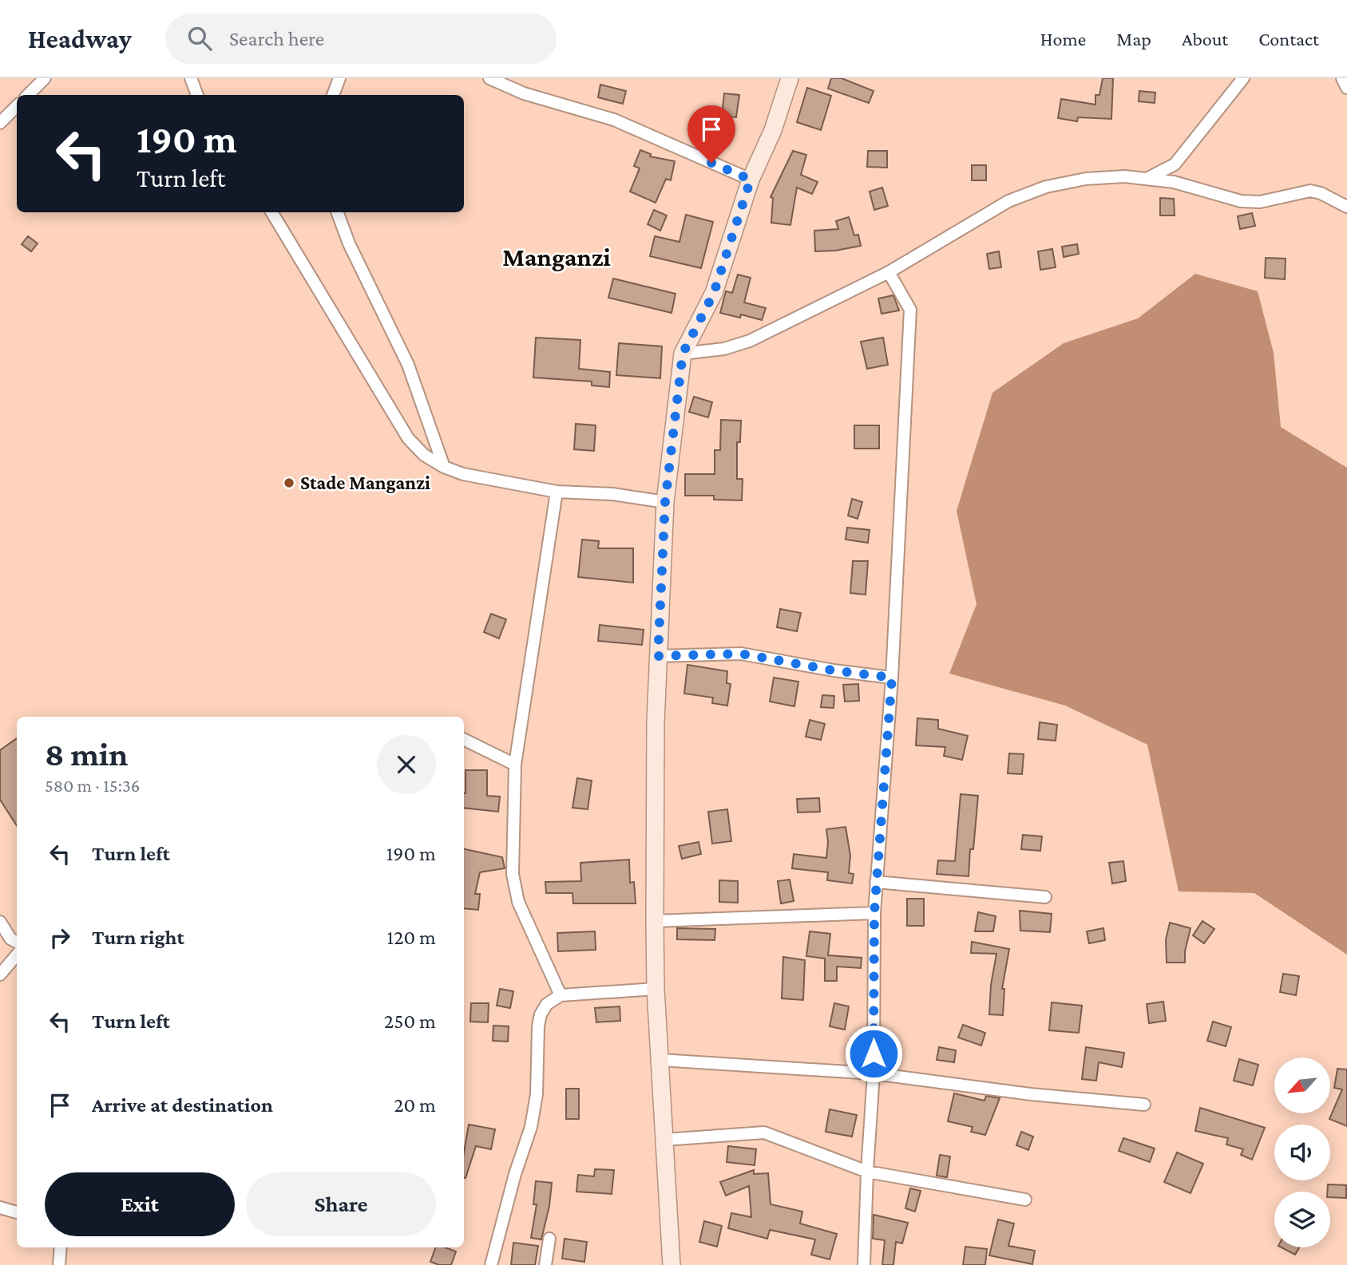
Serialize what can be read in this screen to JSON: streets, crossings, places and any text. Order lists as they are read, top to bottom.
{
  "districts": ["Manganzi"],
  "places": ["Stade Manganzi"],
  "north": "bottom left",
  "page": {
    "header": "Headway",
    "search": "Search here",
    "nav": [
      "Home",
      "Map",
      "About",
      "Contact"
    ],
    "turn": ["190 m", "Turn left"],
    "heading": ["8 min", "580 m · 15:36"],
    "list": [
      {
        "name": "Turn left",
        "value": "190 m"
      },
      {
        "name": "Turn right",
        "value": "120 m"
      },
      {
        "name": "Turn left",
        "value": "250 m"
      },
      {
        "name": "Arrive at destination",
        "value": "20 m"
      }
    ],
    "buttons": ["Exit", "Share"]
  }
}
